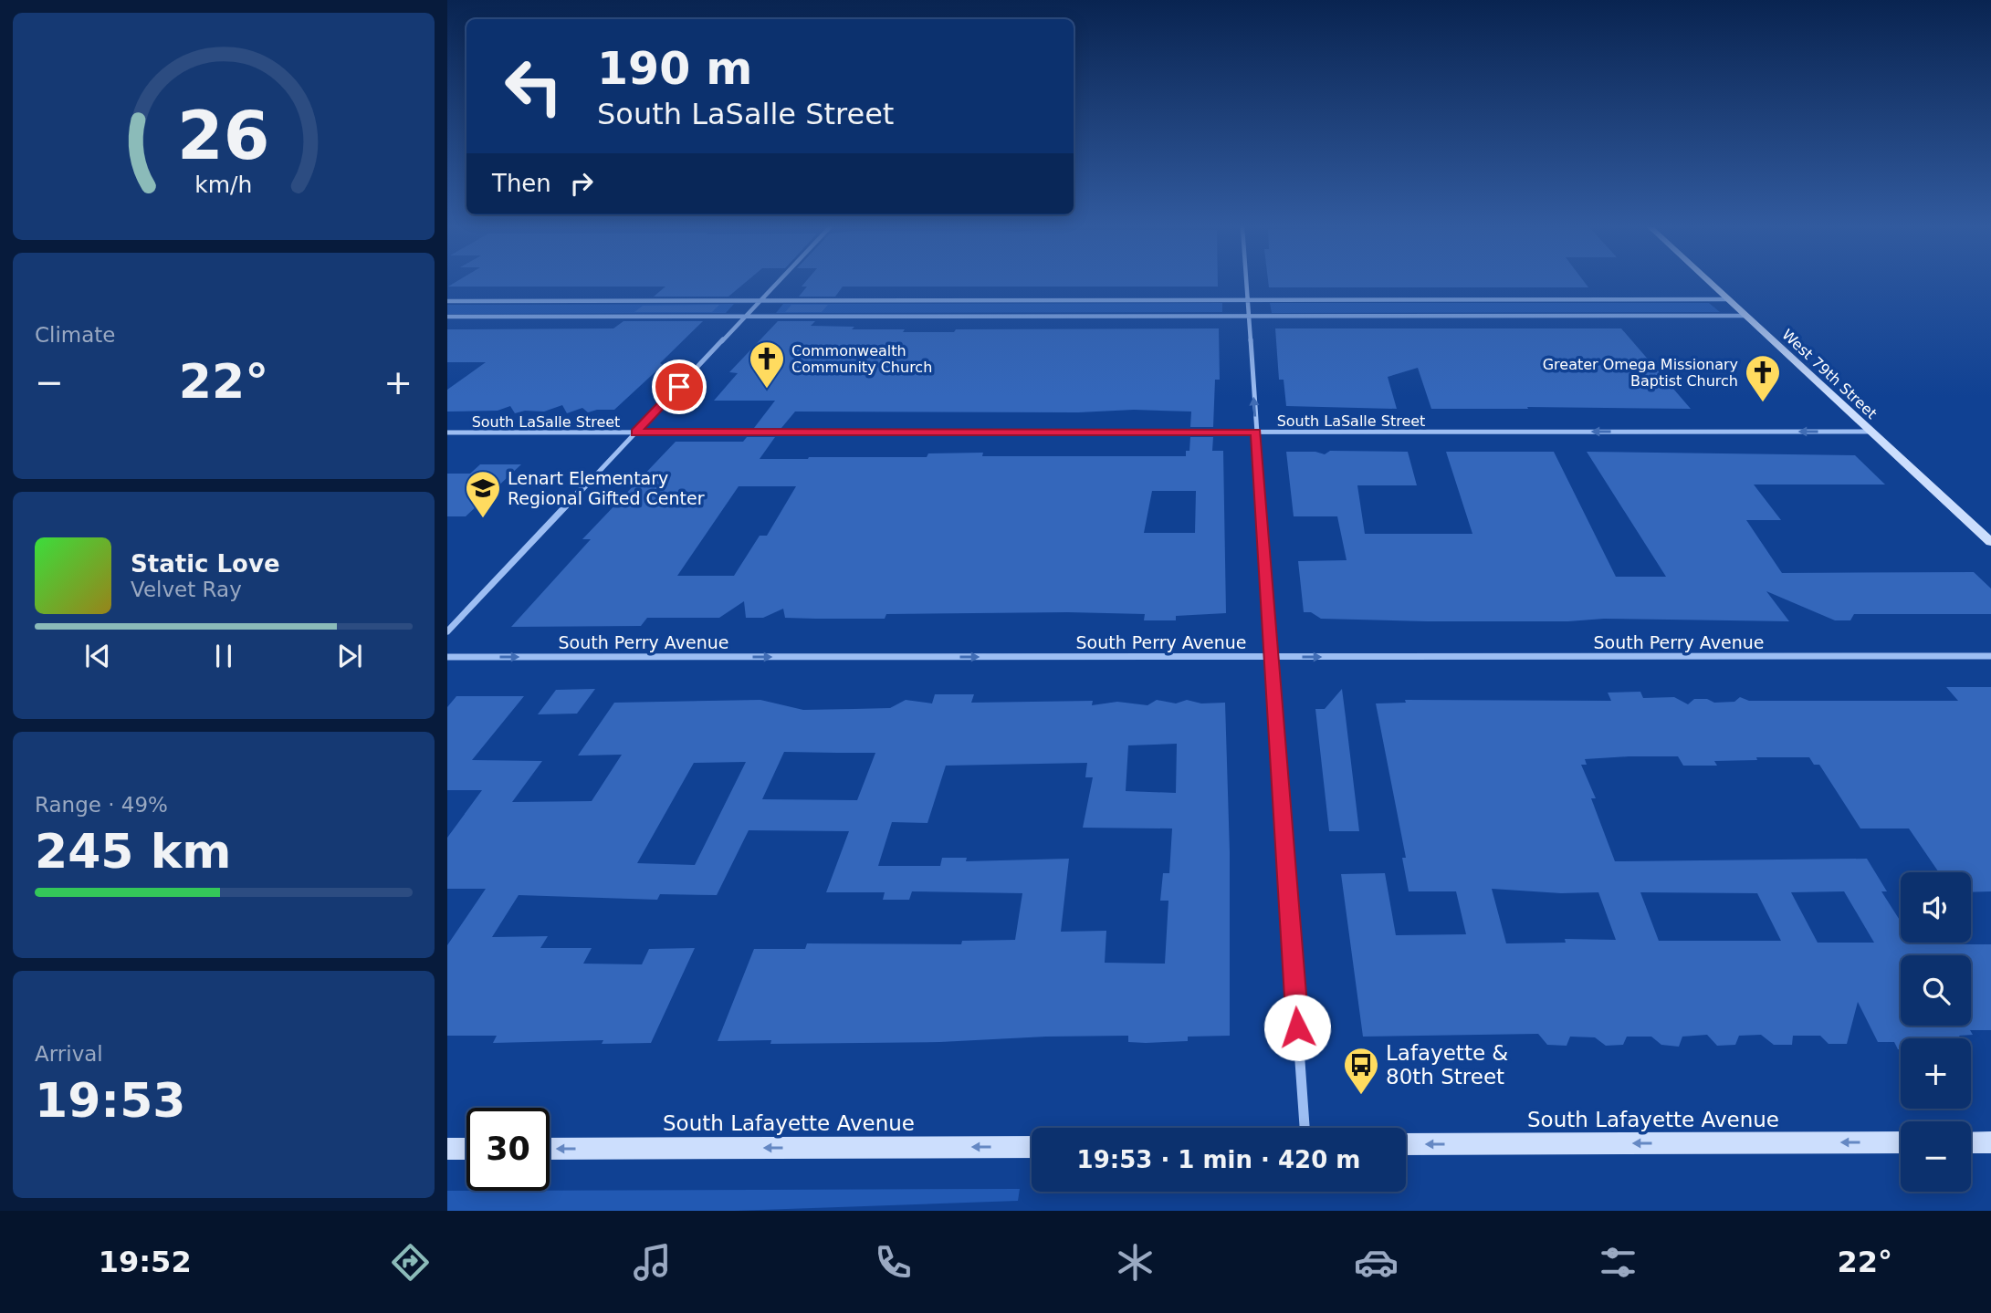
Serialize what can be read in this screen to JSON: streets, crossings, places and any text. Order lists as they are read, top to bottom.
{
  "streets": {
    "main road": ["West 79th Street", "South Lafayette Avenue"],
    "street": ["South LaSalle Street", "South Perry Avenue"]
  },
  "crossings": [
    ["West 79th Street", "South LaSalle Street"]
  ],
  "one_way": ["South LaSalle Street", "South Perry Avenue", "South Lafayette Avenue"],
  "places": {
    "church": ["Commonwealth Community Church", "Greater Omega Missionary Baptist Church"],
    "school or university": ["Lenart Elementary Regional Gifted Center"],
    "bus stop": ["Lafayette & 80th Street"]
  },
  "page": {
    "turn": ["190 m", "South LaSalle Street"],
    "then": "Then",
    "tile": [
      "Climate",
      ["Range · 49%", "245 km"],
      ["Arrival", "19:53"]
    ],
    "heat": ["−", "22°", "+"],
    "song": ["Static Love", "Velvet Ray"],
    "map_buttons": ["+", "−"],
    "limit": "30",
    "trip": "19:53 · 1 min · 420 m",
    "tabs": ["19:52", "22°"],
    "gauge": ["26", "km/h"]
  }
}
